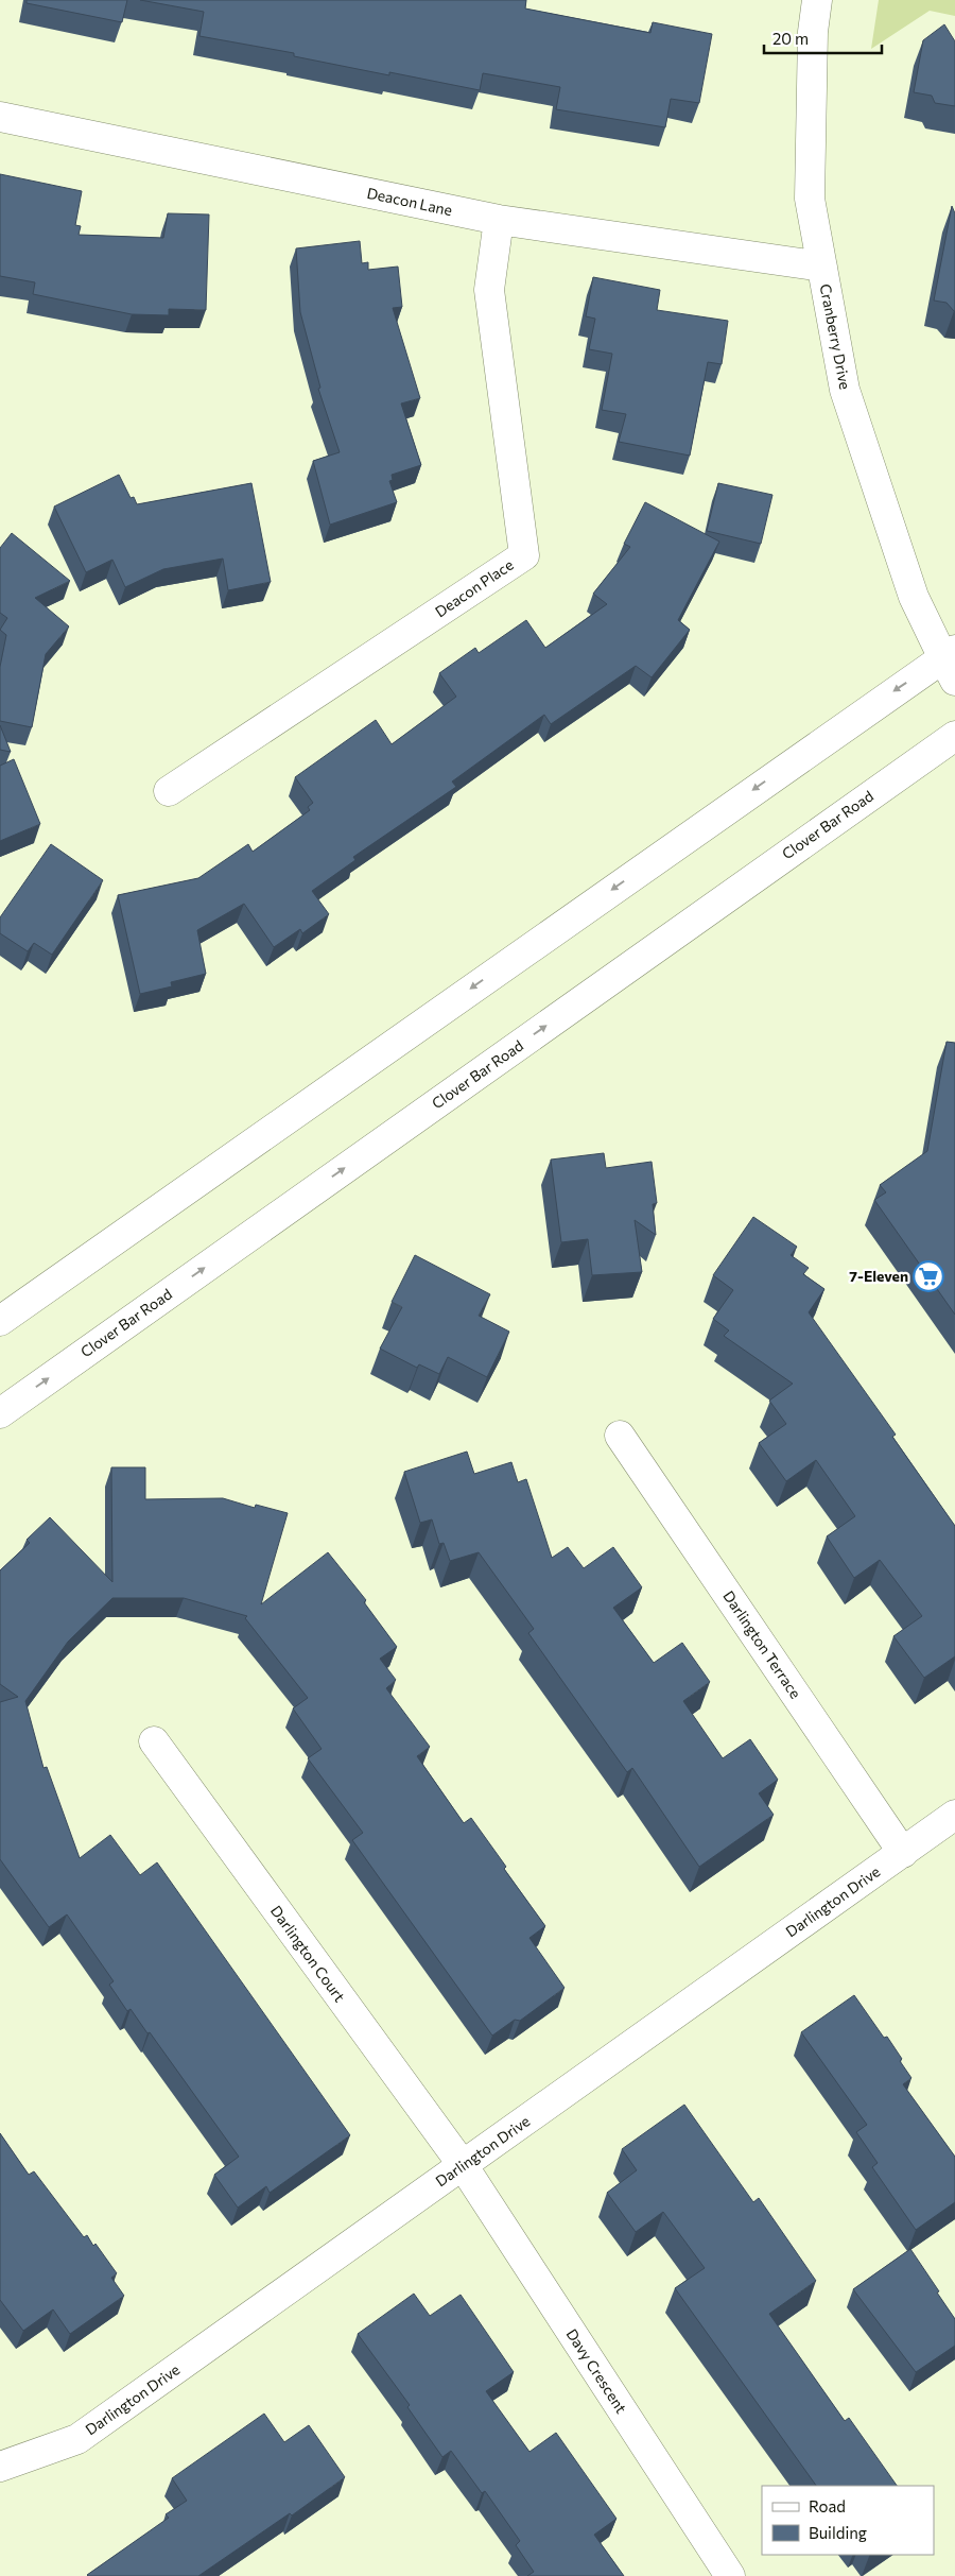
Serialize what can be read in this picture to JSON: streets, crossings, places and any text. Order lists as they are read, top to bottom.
{
  "streets": {
    "street": [
      "Deacon Lane",
      "Cranberry Drive",
      "Deacon Place",
      "Clover Bar Road",
      "Darlington Terrace",
      "Darlington Drive",
      "Darlington Court",
      "Davy Crescent"
    ]
  },
  "crossings": [
    ["Deacon Lane", "Cranberry Drive"],
    ["Deacon Lane", "Deacon Place"],
    ["Darlington Terrace", "Darlington Drive"],
    ["Darlington Drive", "Darlington Court"],
    ["Darlington Drive", "Davy Crescent"],
    ["Darlington Court", "Davy Crescent"]
  ],
  "places": {
    "supermarket": ["7-Eleven"]
  },
  "legend": ["Road", "Building"],
  "scale_bar": "20 m"
}
